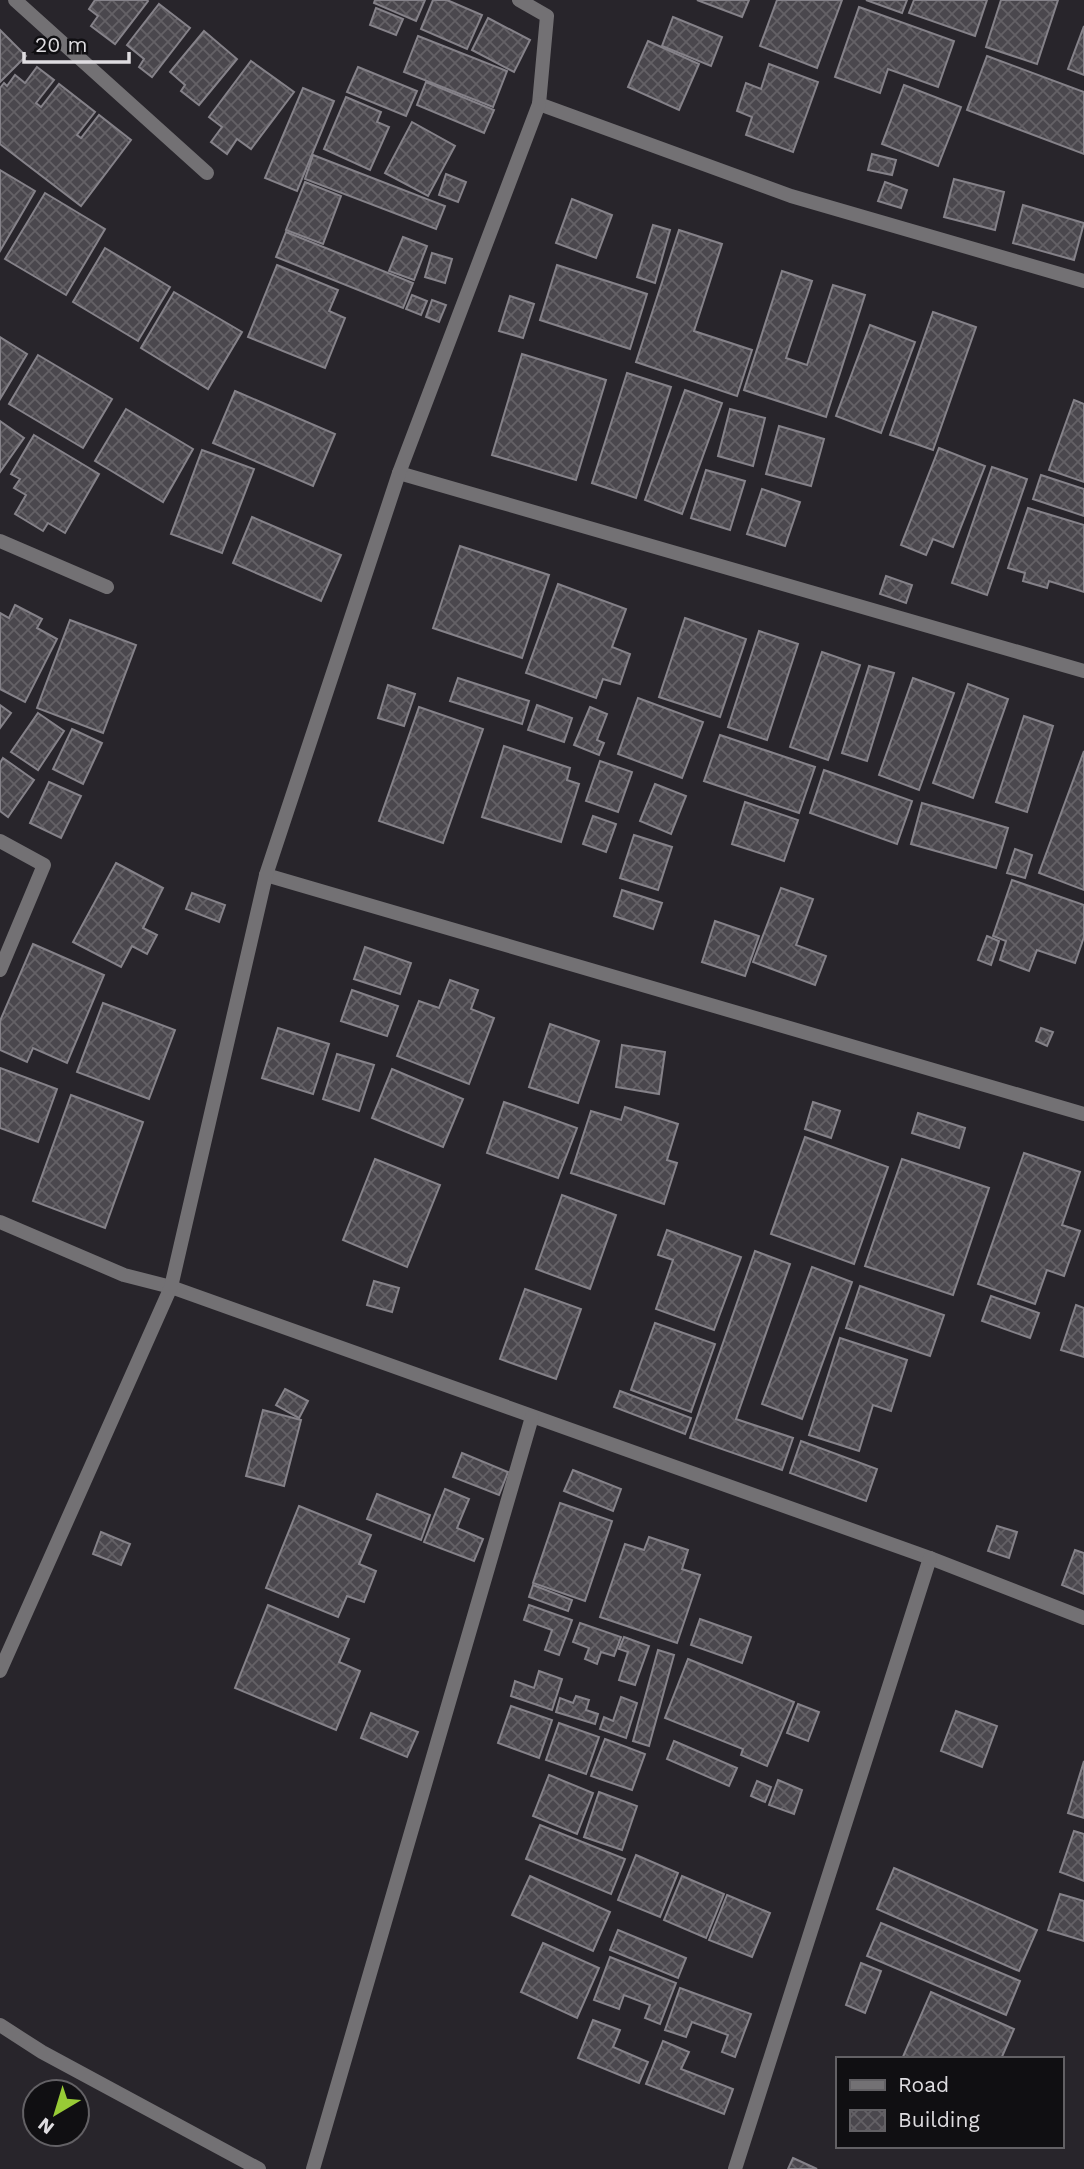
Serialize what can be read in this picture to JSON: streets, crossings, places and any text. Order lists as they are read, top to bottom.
{
  "legend": ["Road", "Building"],
  "scale_bar": "20 m",
  "north": "bottom left"
}
